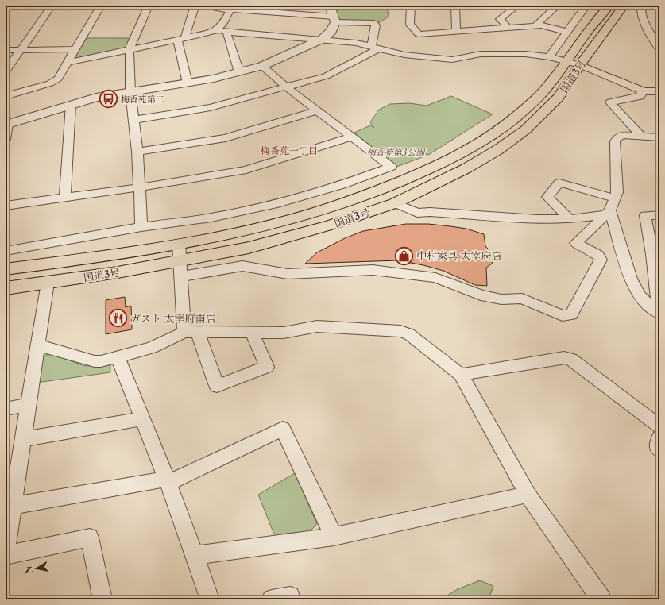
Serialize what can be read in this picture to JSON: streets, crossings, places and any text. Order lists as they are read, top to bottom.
{
  "streets": {
    "highway": ["国道3号"]
  },
  "districts": ["梅香苑一丁目"],
  "parks": ["梅香苑第3公園"],
  "places": {
    "bus stop": ["梅香苑第二"],
    "shop": ["中村家具 太宰府店"],
    "restaurant": ["ガスト 太宰府南店"]
  },
  "north": "left"
}
